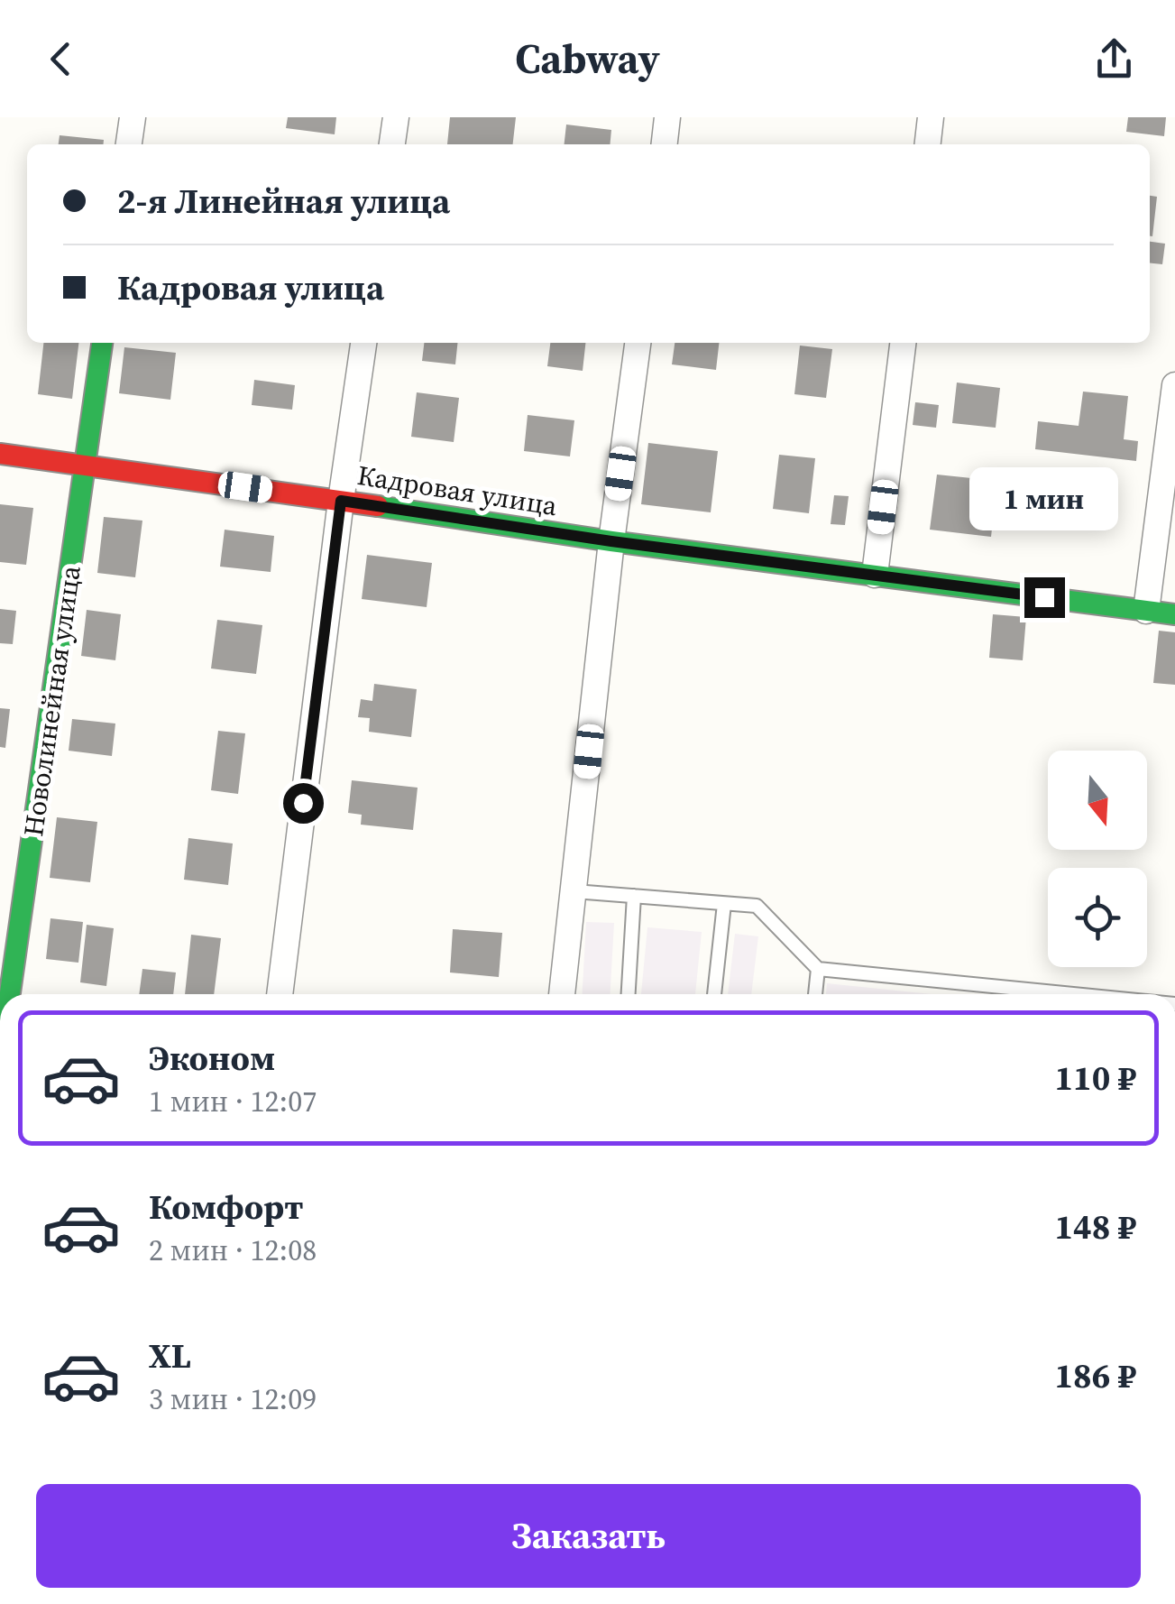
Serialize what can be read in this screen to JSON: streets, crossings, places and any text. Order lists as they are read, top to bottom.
{
  "streets": {
    "street": ["Кадровая улица", "Новолинейная улица"]
  },
  "crossings": [
    ["Кадровая улица", "Новолинейная улица"]
  ],
  "north": "bottom",
  "page": {
    "header": "Cabway",
    "banner": ["2-я Линейная улица", "Кадровая улица"],
    "bubble": "1 мин",
    "list": [
      {
        "name": "Эконом",
        "note": "1 мин · 12:07",
        "value": "110 ₽"
      },
      {
        "name": "Комфорт",
        "note": "2 мин · 12:08",
        "value": "148 ₽"
      },
      {
        "name": "XL",
        "note": "3 мин · 12:09",
        "value": "186 ₽"
      }
    ],
    "buttons": "Заказать"
  }
}
